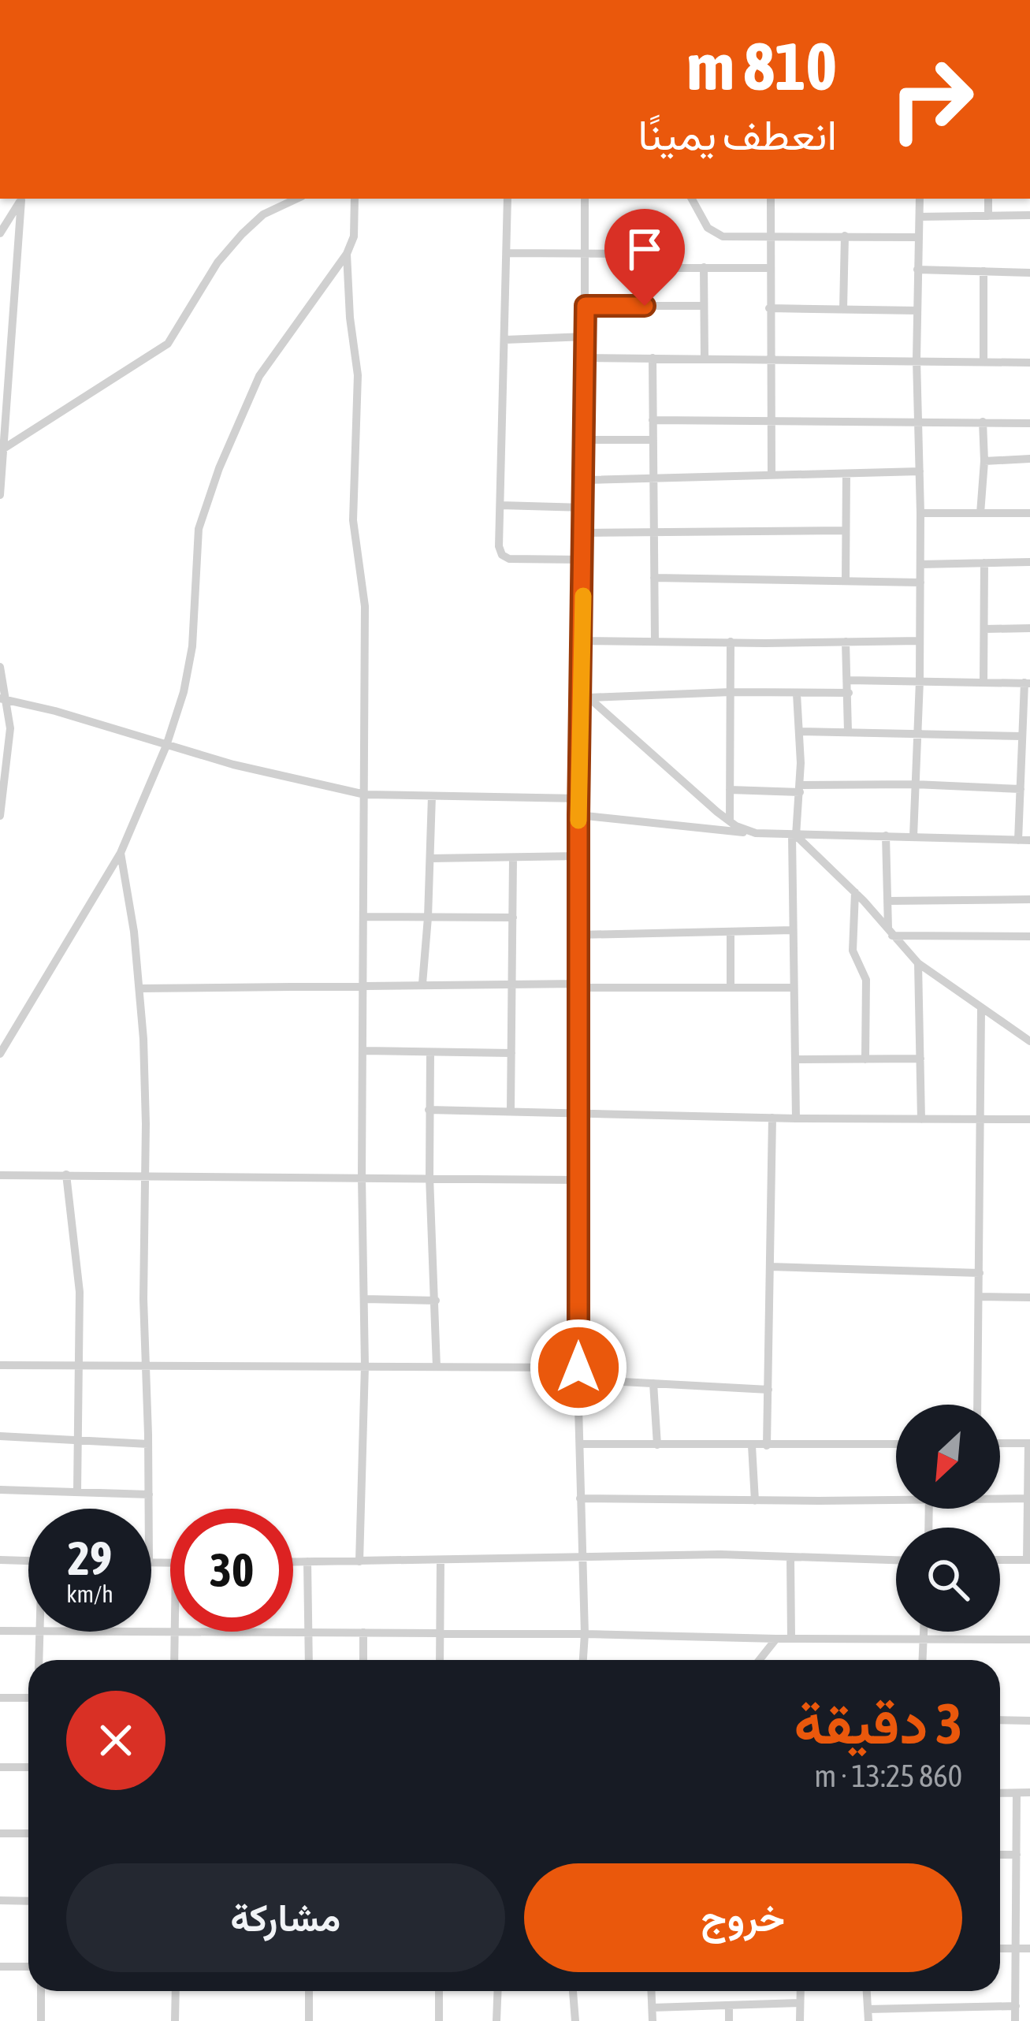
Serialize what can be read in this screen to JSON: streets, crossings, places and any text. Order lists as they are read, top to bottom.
{
  "north": "bottom left",
  "page": {
    "turn": ["810 m", "انعطف يمينًا"],
    "speed": "29 km/h",
    "limit": "30",
    "heading": ["3 دقيقة", "860 m · 13:25"],
    "buttons": ["خروج", "مشاركة"]
  }
}
